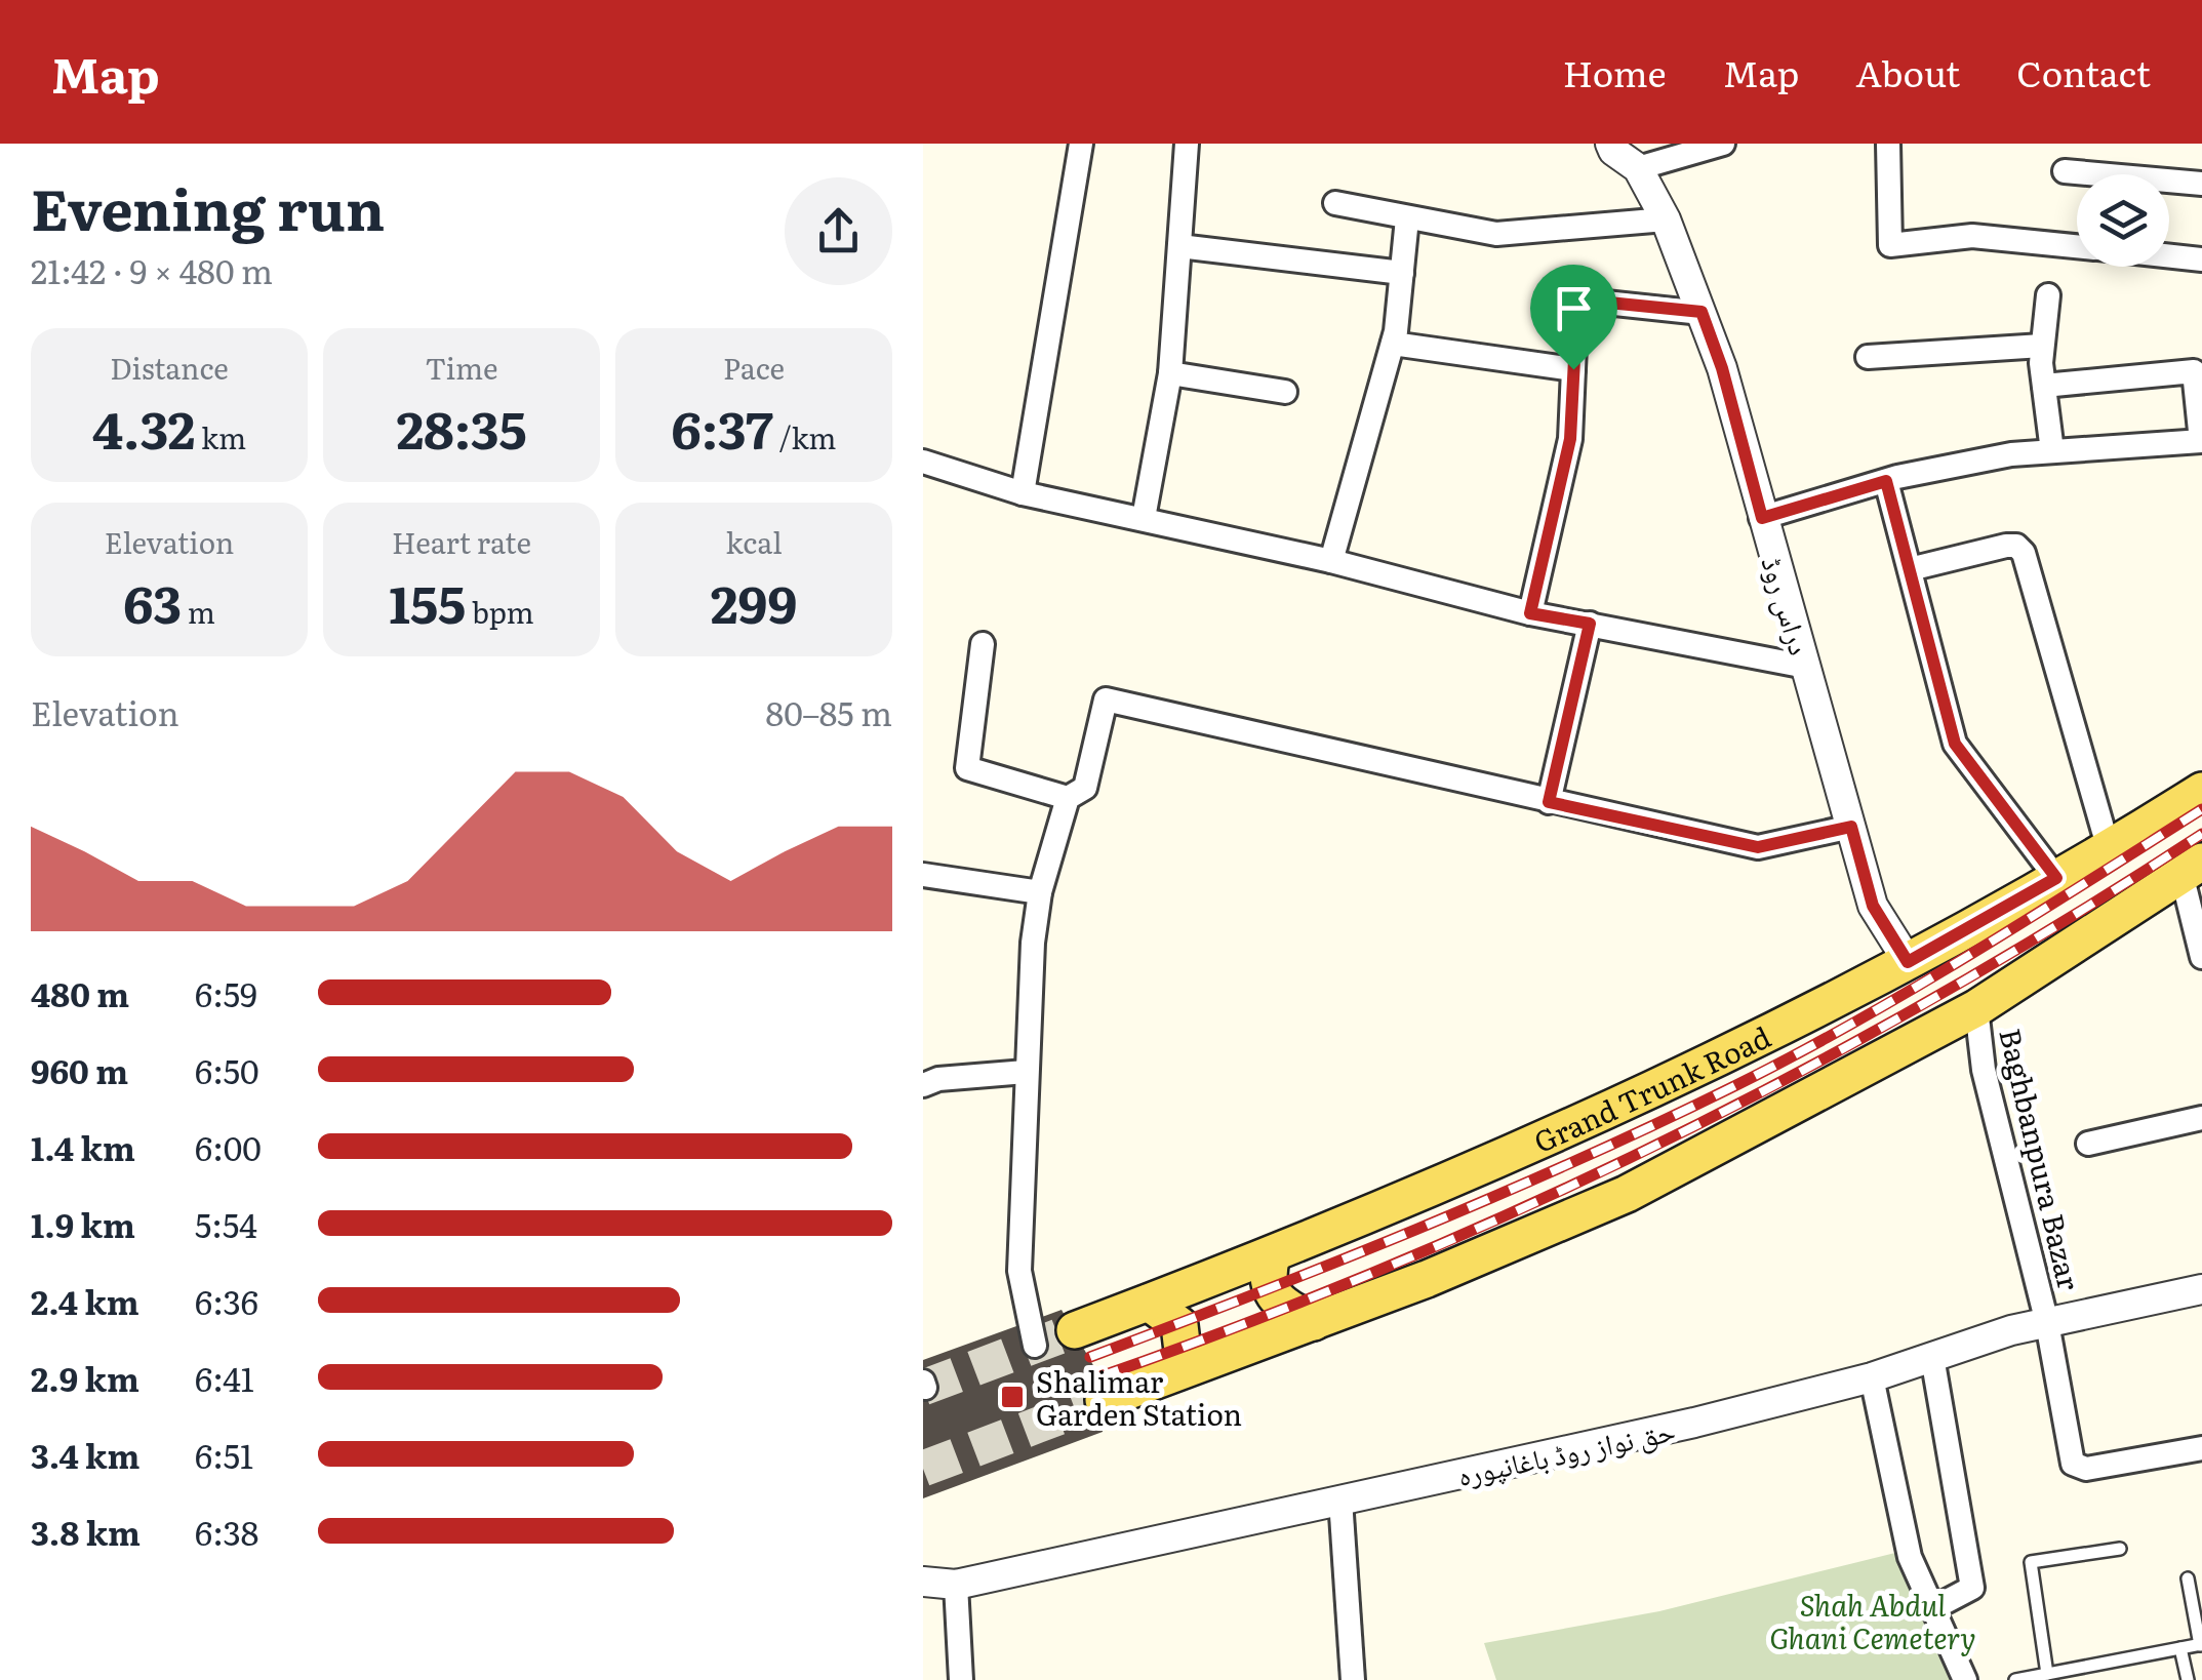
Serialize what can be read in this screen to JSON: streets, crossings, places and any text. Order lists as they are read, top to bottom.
{
  "streets": {
    "main road": ["Grand Trunk Road"],
    "street": ["دراس روڈ", "Baghbanpura Bazar", "حق نواز روڈ باغانپورہ"]
  },
  "crossings": [
    ["دراس روڈ", "Grand Trunk Road"],
    ["Baghbanpura Bazar", "حق نواز روڈ باغانپورہ"]
  ],
  "parks": ["Shah Abdul Ghani Cemetery"],
  "places": {
    "transit": ["Shalimar Garden Station"]
  },
  "page": {
    "header": "Map",
    "nav": [
      "Home",
      "Map",
      "About",
      "Contact"
    ],
    "heading": ["Evening run", "21:42 · 9 × 480 m"],
    "stats": [
      ["Distance", "4.32 km"],
      ["Time", "28:35"],
      ["Pace", "6:37 /km"],
      ["Elevation", "63 m"],
      ["Heart rate", "155 bpm"],
      ["kcal", "299"]
    ],
    "chart": ["Elevation", "80–85 m"],
    "list": [
      {
        "name": "480 m",
        "note": "6:59"
      },
      {
        "name": "960 m",
        "note": "6:50"
      },
      {
        "name": "1.4 km",
        "note": "6:00"
      },
      {
        "name": "1.9 km",
        "note": "5:54"
      },
      {
        "name": "2.4 km",
        "note": "6:36"
      },
      {
        "name": "2.9 km",
        "note": "6:41"
      },
      {
        "name": "3.4 km",
        "note": "6:51"
      },
      {
        "name": "3.8 km",
        "note": "6:38"
      }
    ]
  }
}
